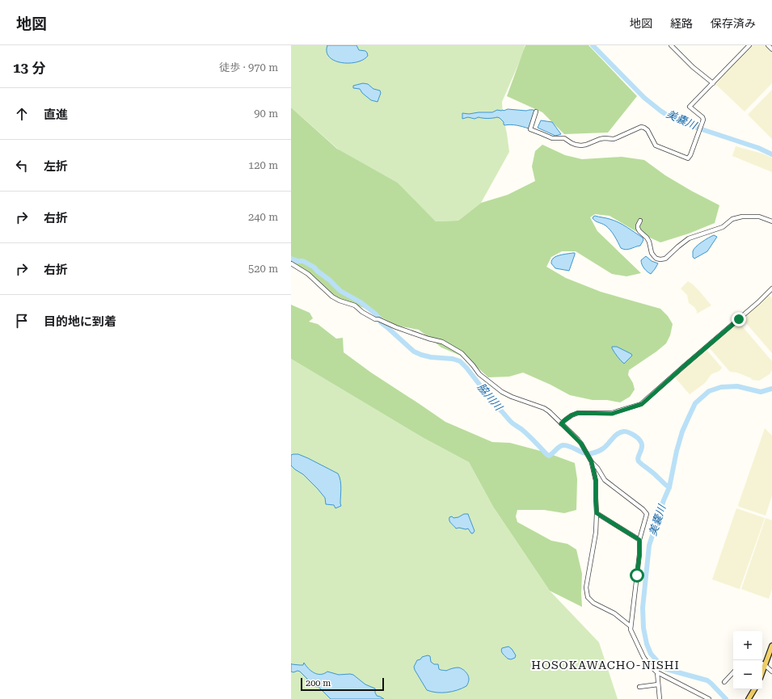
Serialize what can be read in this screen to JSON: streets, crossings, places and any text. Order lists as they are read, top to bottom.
{
  "districts": ["HOSOKAWACHO-NISHI"],
  "water": ["美嚢川", "脇川川"],
  "scale_bar": "200 m",
  "page": {
    "header": "地図",
    "nav": ["地図", "経路", "保存済み"],
    "heading": ["13 分", "徒歩 · 970 m"],
    "list": [
      ["直進", "90 m"],
      ["左折", "120 m"],
      ["右折", "240 m"],
      ["右折", "520 m"],
      "目的地に到着"
    ],
    "map_buttons": ["+", "−"],
    "scale": "200 m"
  }
}
